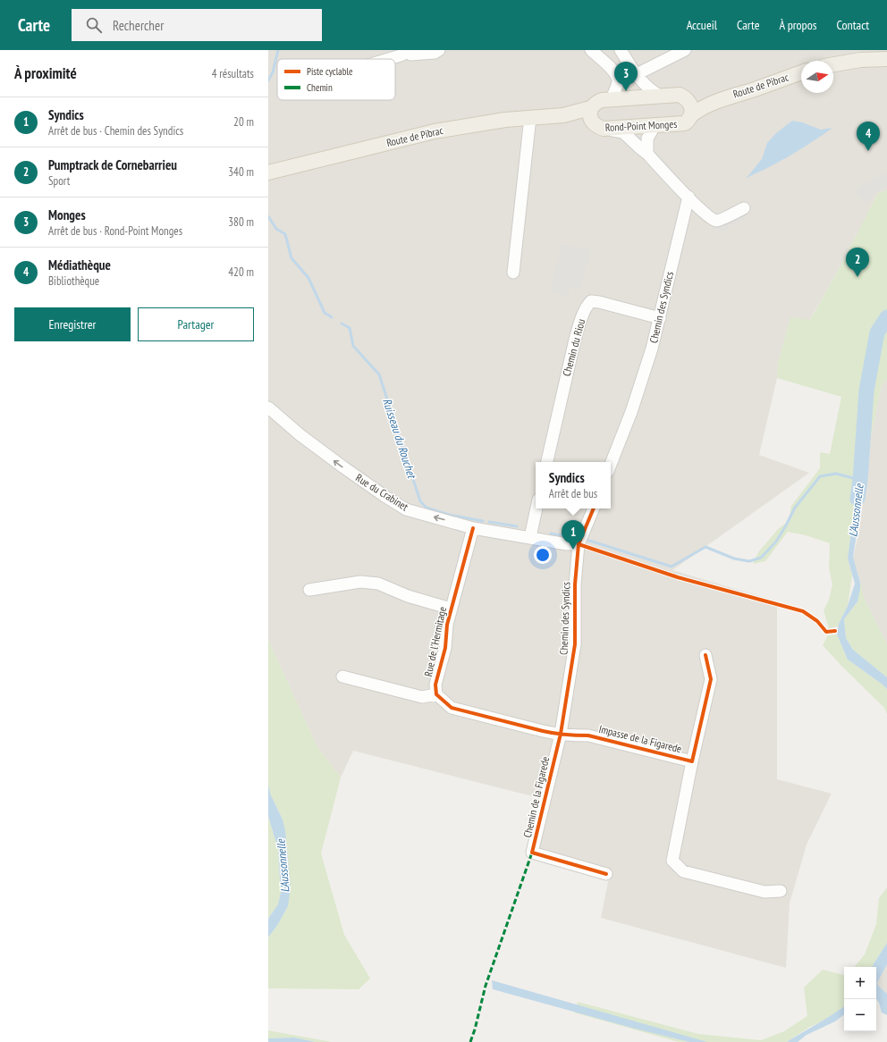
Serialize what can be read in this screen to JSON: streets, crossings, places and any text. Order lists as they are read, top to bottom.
{
  "streets": {
    "main road": ["Route de Pibrac", "Rond-Point Monges"],
    "street": [
      "Chemin des Syndics",
      "Chemin du Riou",
      "Rue du Crabinet",
      "Rue de l'Hermitage",
      "Impasse de la Figarede",
      "Chemin de la Figarede"
    ]
  },
  "crossings": [
    ["Route de Pibrac", "Rond-Point Monges"],
    ["Chemin des Syndics", "Chemin du Riou"],
    ["Chemin des Syndics", "Rue du Crabinet"],
    ["Chemin des Syndics", "Impasse de la Figarede"],
    ["Chemin des Syndics", "Chemin de la Figarede"],
    ["Rue du Crabinet", "Rue de l'Hermitage"],
    ["Impasse de la Figarede", "Chemin de la Figarede"]
  ],
  "one_way": ["Rue du Crabinet"],
  "water": ["Ruisseau du Rouchet", "L'Aussonnelle"],
  "legend": ["Piste cyclable", "Chemin"],
  "north": "right",
  "page": {
    "header": "Carte",
    "search": "Rechercher",
    "nav": [
      "Accueil",
      "Carte",
      "À propos",
      "Contact"
    ],
    "heading": ["À proximité", "4 résultats"],
    "pins": [
      "3",
      "4",
      "2",
      "1"
    ],
    "list": [
      {
        "mark": "1",
        "name": "Syndics",
        "note": "Arrêt de bus · Chemin des Syndics",
        "value": "20 m"
      },
      {
        "mark": "2",
        "name": "Pumptrack de Cornebarrieu",
        "note": "Sport",
        "value": "340 m"
      },
      {
        "mark": "3",
        "name": "Monges",
        "note": "Arrêt de bus · Rond-Point Monges",
        "value": "380 m"
      },
      {
        "mark": "4",
        "name": "Médiathèque",
        "note": "Bibliothèque",
        "value": "420 m"
      }
    ],
    "buttons": ["Enregistrer", "Partager"],
    "popup": ["Syndics", "Arrêt de bus"],
    "map_buttons": ["+", "−"]
  }
}
